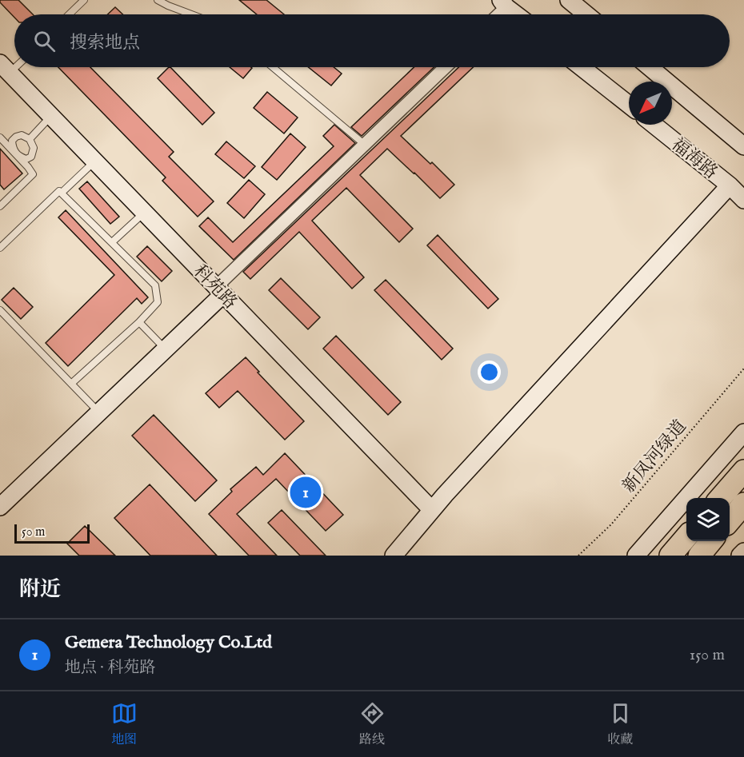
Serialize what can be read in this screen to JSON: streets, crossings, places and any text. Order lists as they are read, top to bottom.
{
  "streets": {
    "street": ["福海路", "科苑路"],
    "path": ["新凤河绿道"]
  },
  "scale_bar": "50 m",
  "north": "bottom left",
  "page": {
    "search": "搜索地点",
    "pins": "1",
    "scale": "50 m",
    "heading": "附近",
    "list": [
      {
        "mark": "1",
        "name": "Gemera Technology Co.Ltd",
        "note": "地点 · 科苑路",
        "value": "150 m"
      }
    ],
    "nav": ["地图", "路线", "收藏"]
  }
}
